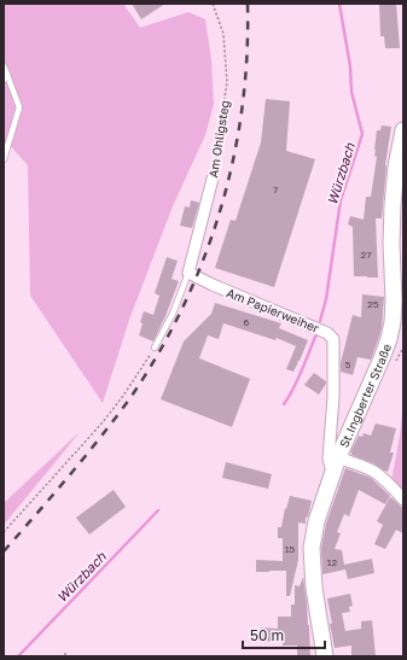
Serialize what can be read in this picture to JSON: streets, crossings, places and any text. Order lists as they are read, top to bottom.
{
  "streets": {
    "main road": ["St.Ingberter Straße"],
    "street": ["Am Ohligsteg", "Am Papierweiher"]
  },
  "crossings": [
    ["Am Ohligsteg", "Am Papierweiher"],
    ["Am Papierweiher", "St.Ingberter Straße"]
  ],
  "water": ["Würzbach"],
  "house_numbers": [
    "7",
    "27",
    "25",
    "6",
    "5",
    "15",
    "12"
  ],
  "scale_bar": "50 m"
}
